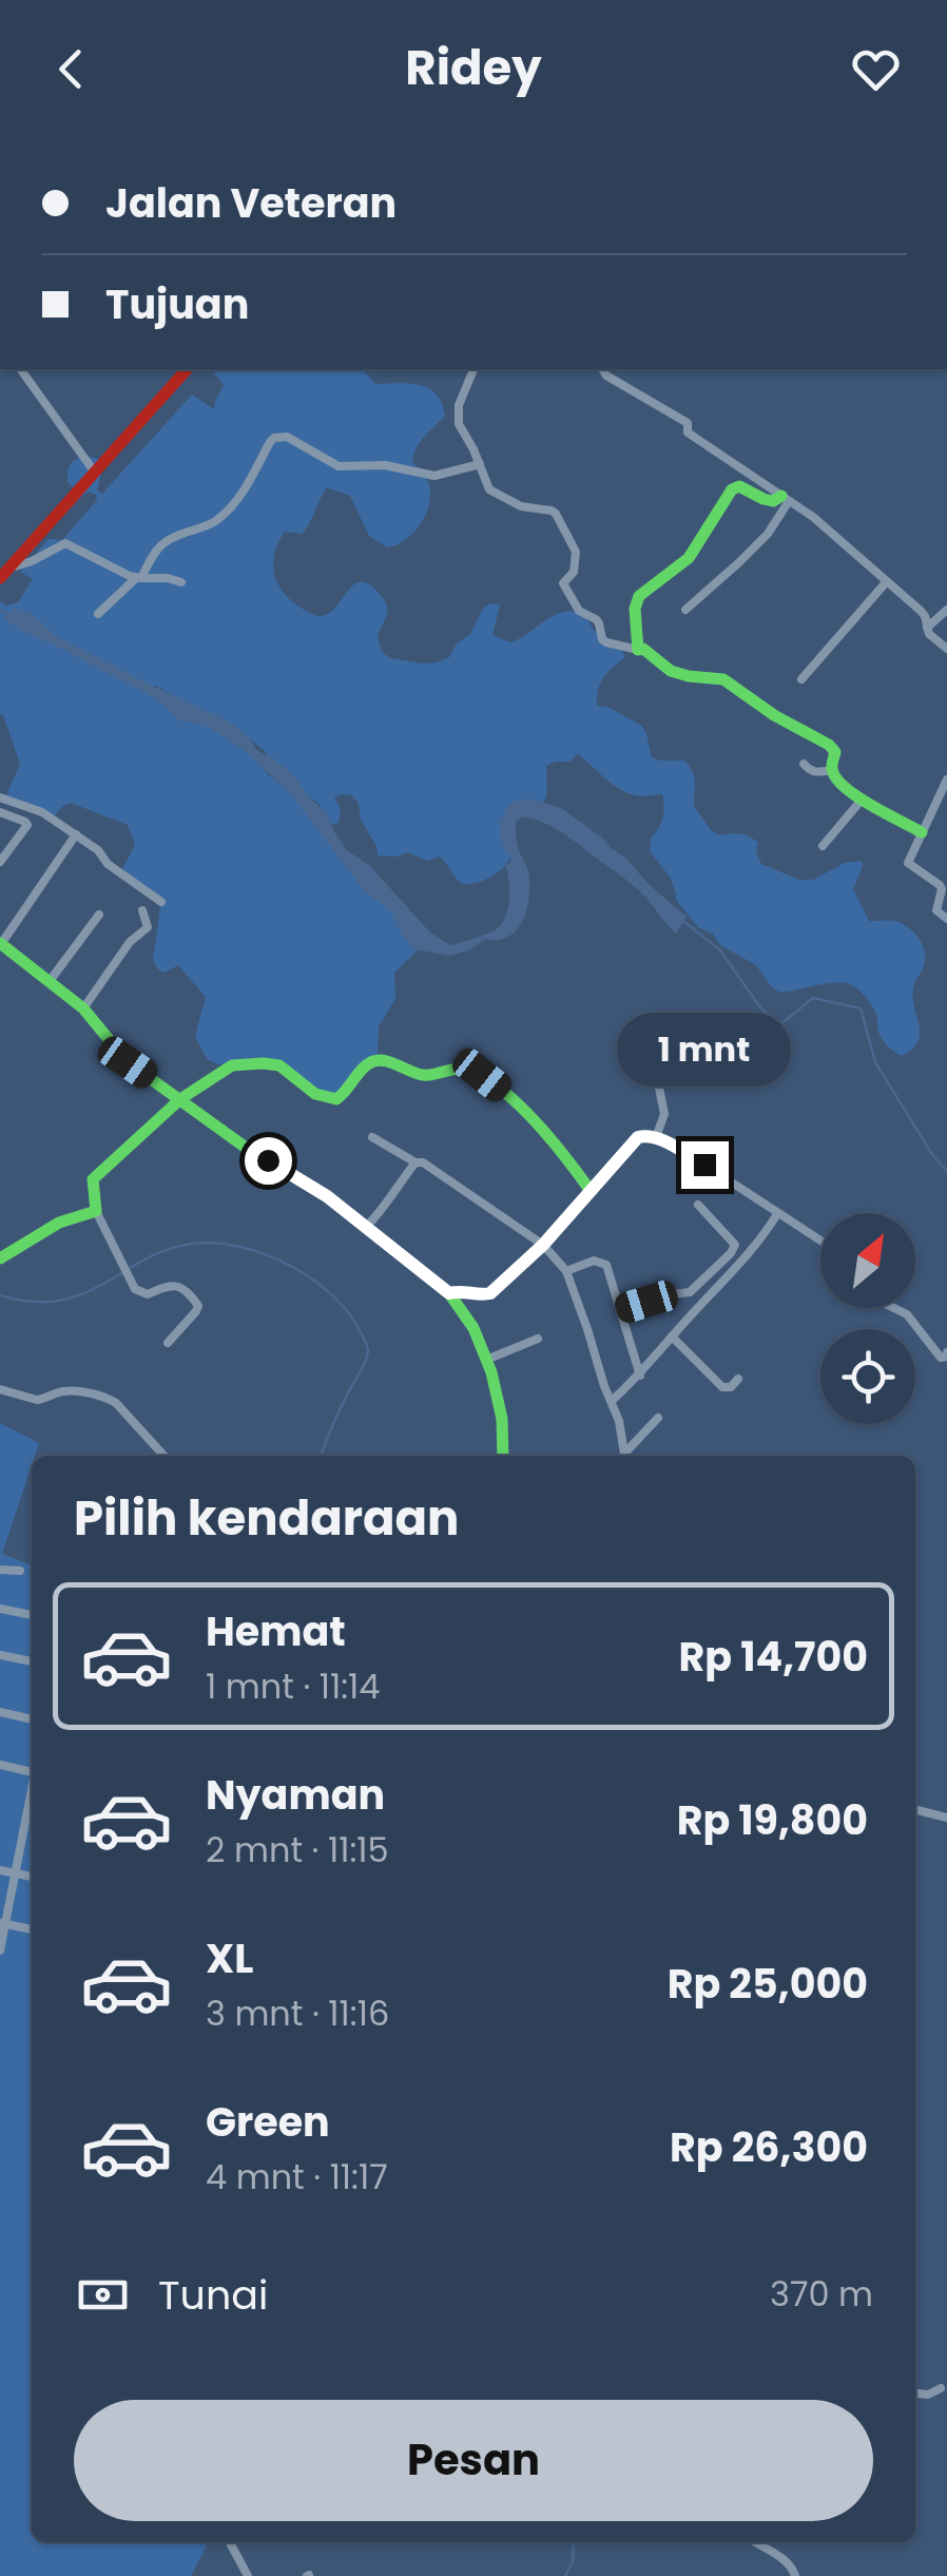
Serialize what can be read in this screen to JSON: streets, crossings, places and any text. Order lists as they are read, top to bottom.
{
  "north": "top right",
  "page": {
    "header": "Ridey",
    "banner": ["Jalan Veteran", "Tujuan"],
    "bubble": "1 mnt",
    "heading": "Pilih kendaraan",
    "list": [
      {
        "name": "Hemat",
        "note": "1 mnt · 11:14",
        "value": "Rp 14,700"
      },
      {
        "name": "Nyaman",
        "note": "2 mnt · 11:15",
        "value": "Rp 19,800"
      },
      {
        "name": "XL",
        "note": "3 mnt · 11:16",
        "value": "Rp 25,000"
      },
      {
        "name": "Green",
        "note": "4 mnt · 11:17",
        "value": "Rp 26,300"
      }
    ],
    "pay": ["Tunai", "370 m"],
    "buttons": "Pesan"
  }
}
